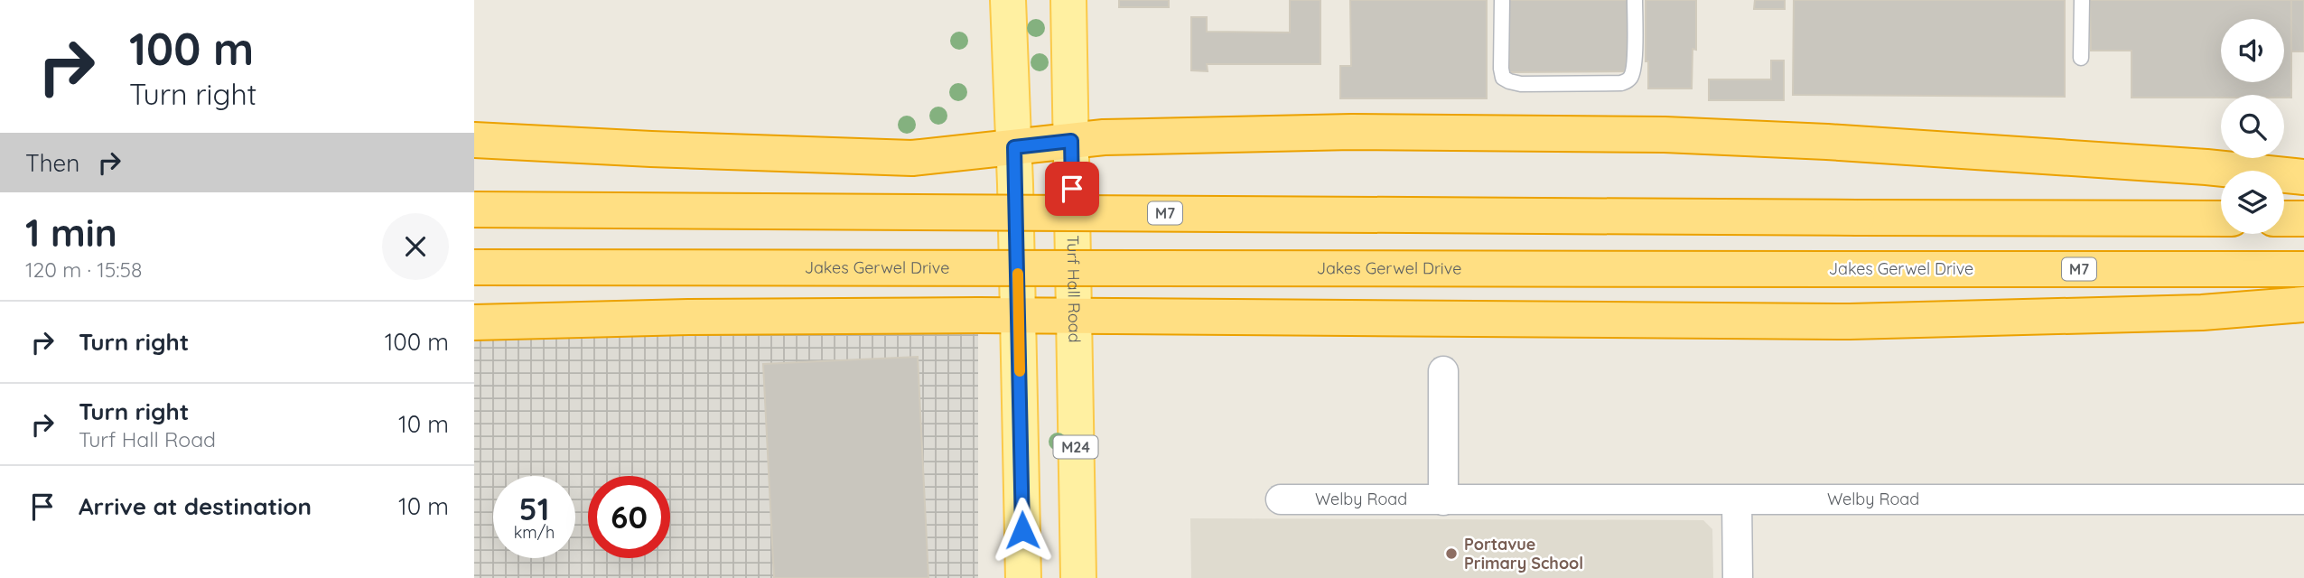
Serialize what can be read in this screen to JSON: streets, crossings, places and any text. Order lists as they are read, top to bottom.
{
  "streets": {
    "highway": ["M7", "Jakes Gerwel Drive"],
    "main road": ["Turf Hall Road", "M24"],
    "street": ["Welby Road"]
  },
  "places": ["Portavue Primary School"],
  "page": {
    "turn": ["100 m", "Turn right"],
    "then": "Then",
    "heading": ["1 min", "120 m · 15:58"],
    "list": [
      {
        "name": "Turn right",
        "value": "100 m"
      },
      {
        "name": "Turn right",
        "note": "Turf Hall Road",
        "value": "10 m"
      },
      {
        "name": "Arrive at destination",
        "value": "10 m"
      }
    ],
    "speed": "51 km/h",
    "limit": "60"
  }
}
